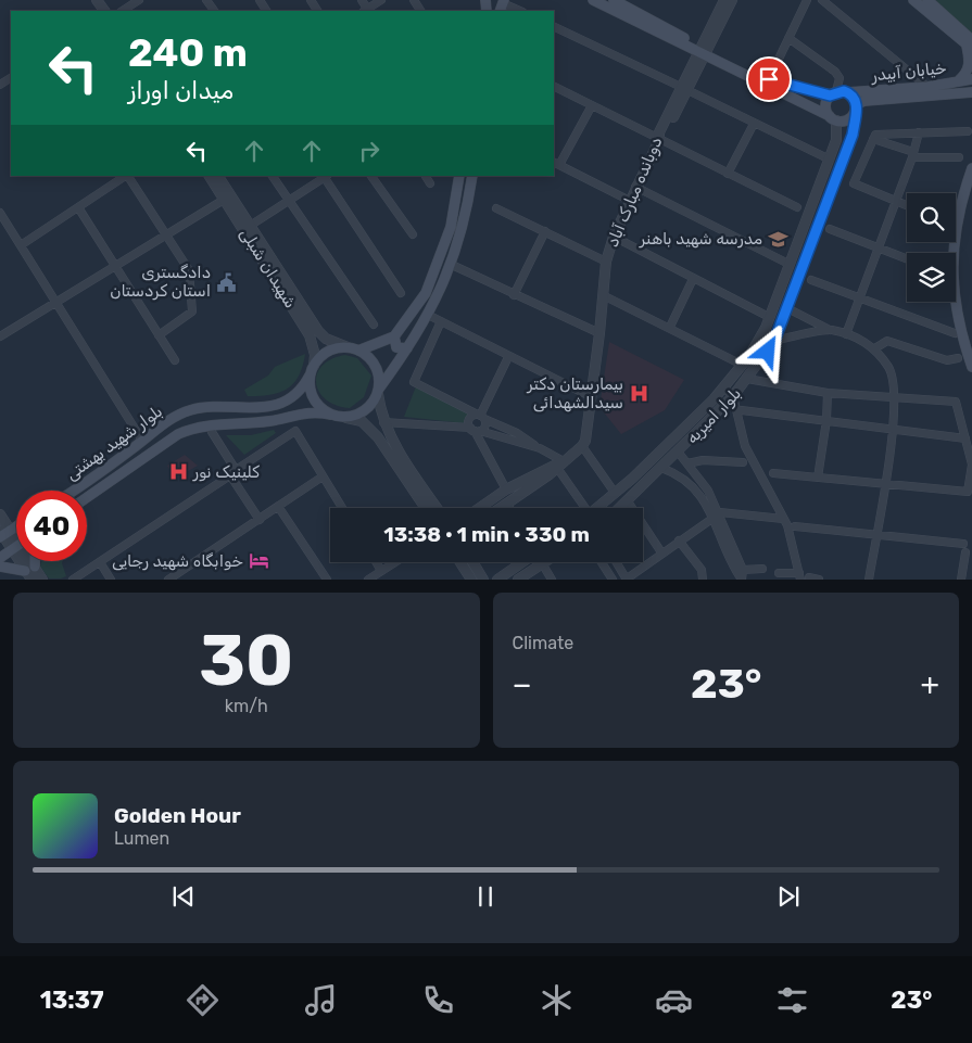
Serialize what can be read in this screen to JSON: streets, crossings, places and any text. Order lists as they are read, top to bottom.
{
  "streets": {
    "main road": ["خیابان آبیدر", "بلوار شهید بهشتی"],
    "street": ["دوبانده مبارک آباد", "شهیدان شبلی", "بلوار امیریه"]
  },
  "crossings": [
    ["خیابان آبیدر", "بلوار امیریه"],
    ["شهیدان شبلی", "بلوار شهید بهشتی"]
  ],
  "places": {
    "school or university": ["مدرسه شهید باهنر"],
    "public building": ["دادگستری استان کردستان"],
    "hospital": ["بیمارستان دکتر سیدالشهدائی", "کلینیک نور"],
    "hotel": ["خوابگاه شهید رجایی"]
  },
  "page": {
    "turn": ["240 m", "میدان اوراز"],
    "limit": "40",
    "trip": "13:38 · 1 min · 330 m",
    "tile": [
      ["30", "km/h"],
      "Climate"
    ],
    "heat": ["−", "23°", "+"],
    "song": ["Golden Hour", "Lumen"],
    "tabs": ["13:37", "23°"]
  }
}
